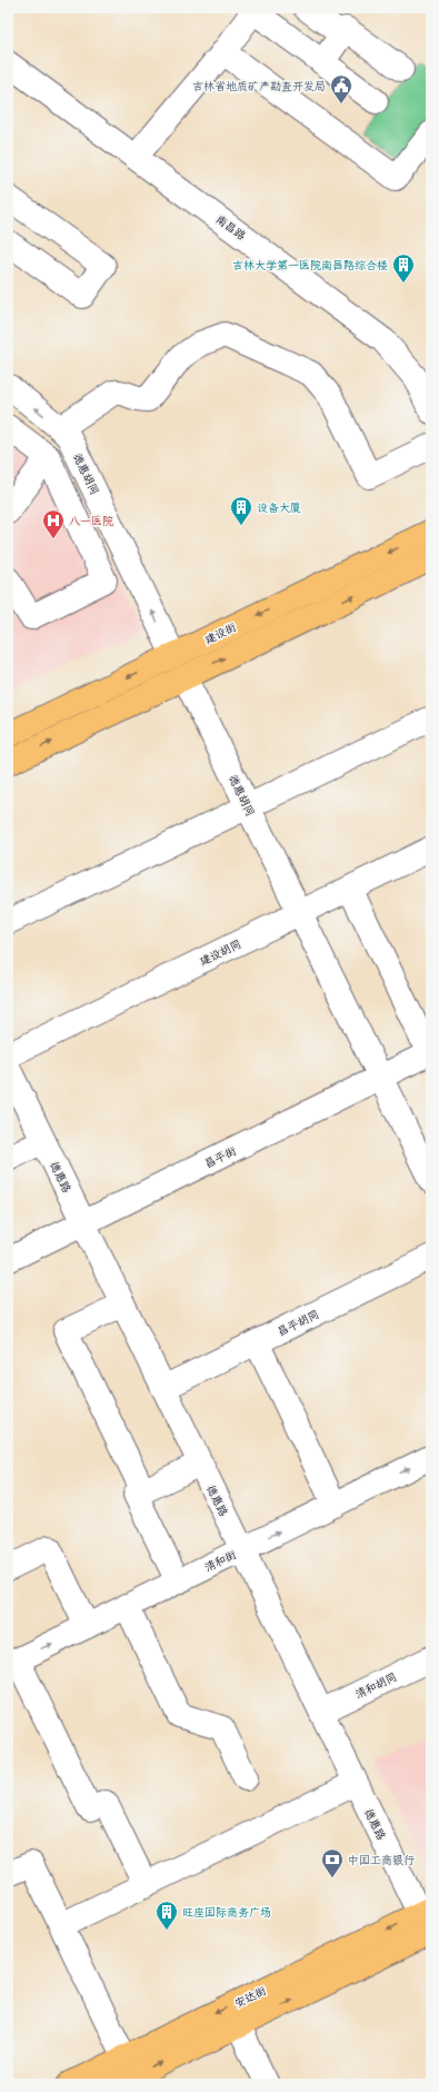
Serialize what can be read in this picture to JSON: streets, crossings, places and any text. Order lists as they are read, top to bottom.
{
  "streets": {
    "main road": ["建设街", "安达街"],
    "street": [
      "南昌路",
      "德惠胡同",
      "建设胡同",
      "昌平街",
      "德惠路",
      "昌平胡同",
      "清和街",
      "清和胡同"
    ]
  },
  "crossings": [
    ["德惠胡同", "建设街"],
    ["德惠胡同", "建设胡同"],
    ["德惠胡同", "昌平街"],
    ["昌平街", "德惠路"],
    ["德惠路", "昌平胡同"],
    ["德惠路", "清和街"],
    ["德惠路", "清和胡同"],
    ["德惠路", "安达街"]
  ],
  "one_way": ["德惠胡同", "清和街"],
  "places": {
    "public building": ["吉林省地质矿产勘查开发局"],
    "building": ["吉林大学第一医院南昌路综合楼", "设备大厦", "旺座国际商务广场"],
    "hospital": ["八一医院"],
    "bank": ["中国工商银行"]
  }
}
